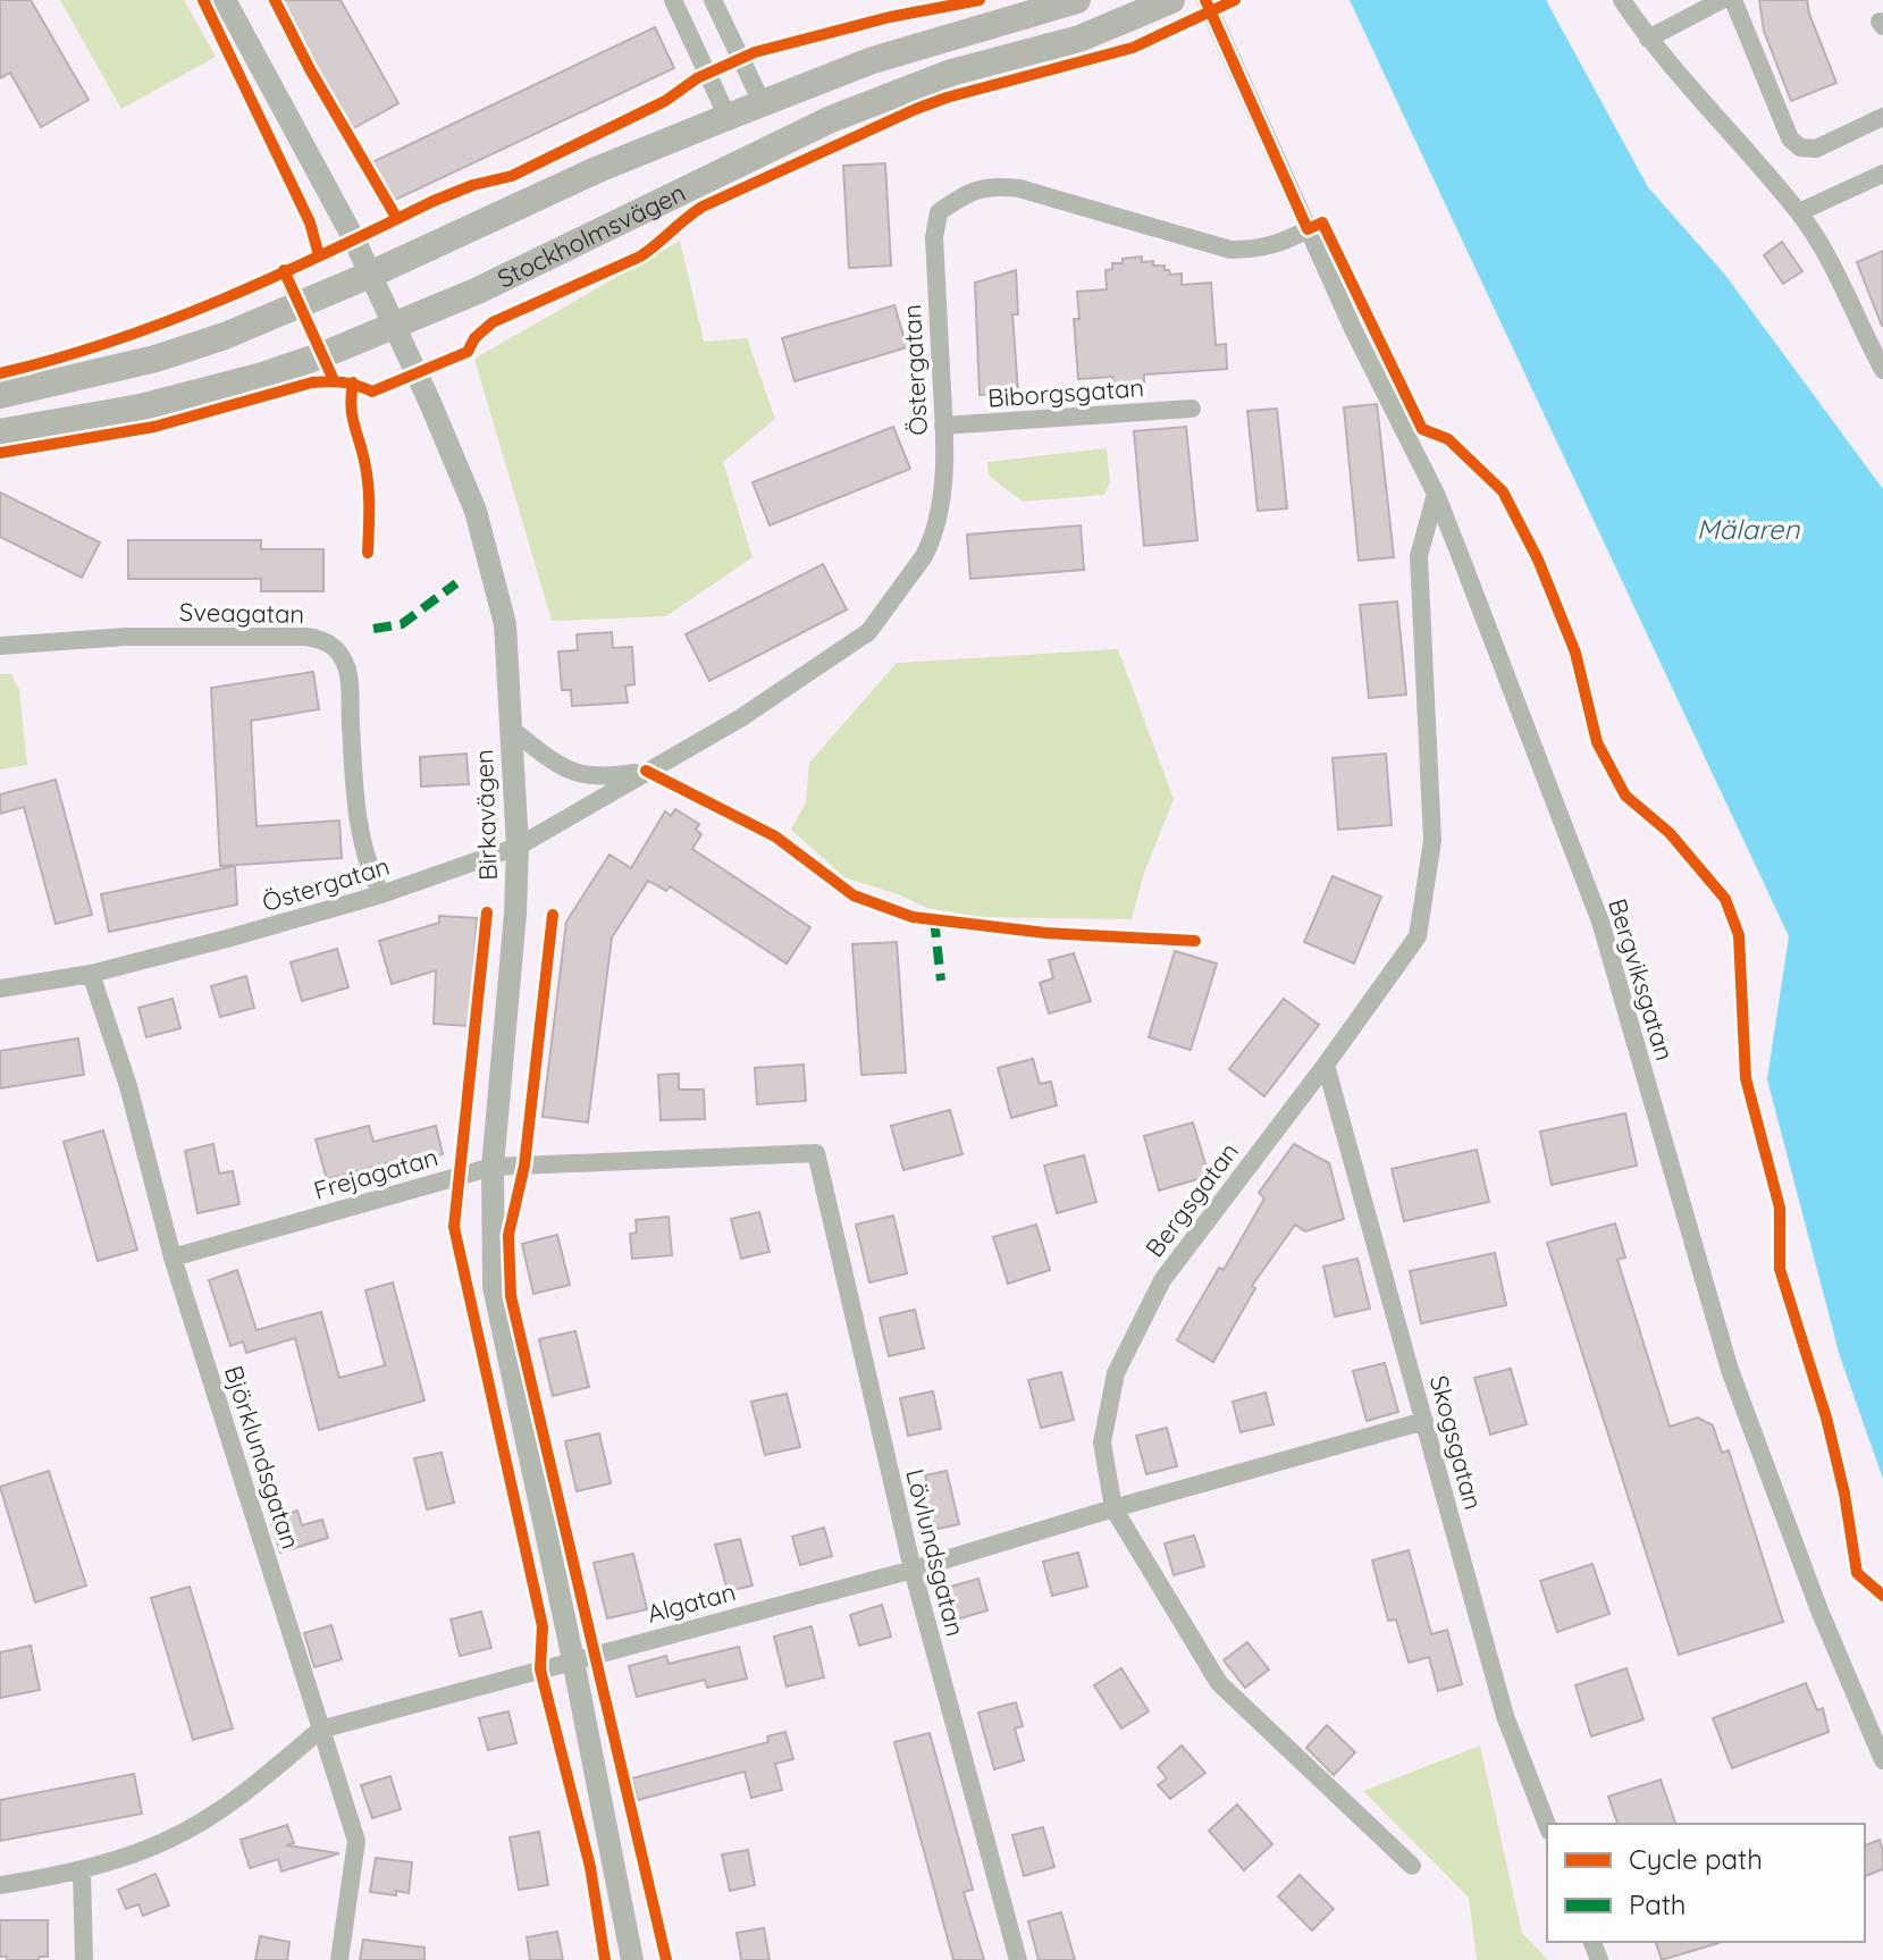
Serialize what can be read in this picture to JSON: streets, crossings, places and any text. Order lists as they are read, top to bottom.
{
  "streets": {
    "main road": ["Stockholmsvägen"],
    "street": [
      "Östergatan",
      "Biborgsgatan",
      "Sveagatan",
      "Birkavägen",
      "Bergviksgatan",
      "Frejagatan",
      "Bergsgatan",
      "Skogsgatan",
      "Björklundsgatan",
      "Lövlundsgatan",
      "Algatan"
    ]
  },
  "crossings": [
    ["Stockholmsvägen", "Birkavägen"],
    ["Östergatan", "Biborgsgatan"],
    ["Östergatan", "Sveagatan"],
    ["Östergatan", "Birkavägen"],
    ["Östergatan", "Bergviksgatan"],
    ["Östergatan", "Björklundsgatan"],
    ["Birkavägen", "Frejagatan"],
    ["Birkavägen", "Algatan"],
    ["Bergviksgatan", "Bergsgatan"],
    ["Frejagatan", "Björklundsgatan"],
    ["Frejagatan", "Lövlundsgatan"],
    ["Bergsgatan", "Skogsgatan"],
    ["Bergsgatan", "Algatan"],
    ["Skogsgatan", "Algatan"],
    ["Björklundsgatan", "Algatan"],
    ["Lövlundsgatan", "Algatan"]
  ],
  "water": ["Mälaren"],
  "legend": ["Cycle path", "Path"]
}
